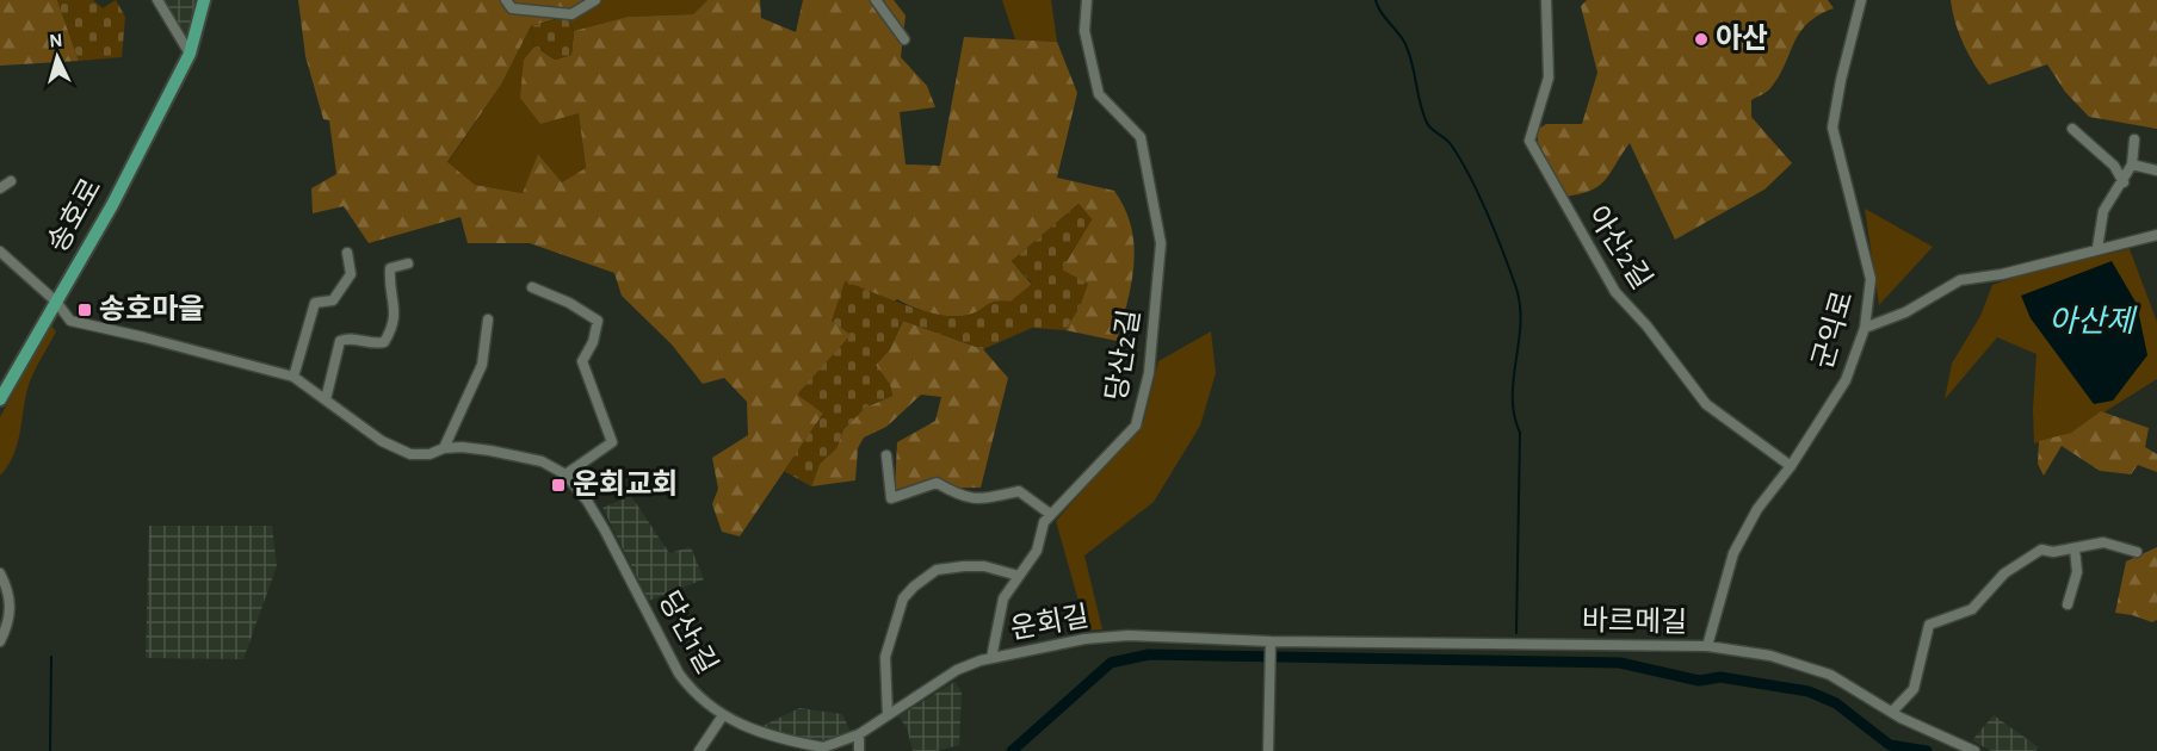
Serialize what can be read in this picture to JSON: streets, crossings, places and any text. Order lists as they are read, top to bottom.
{
  "streets": {
    "main road": ["송호로"],
    "street": [
      "아산2길",
      "군익로",
      "당산2길",
      "바르메길",
      "운회길",
      "당산1길"
    ]
  },
  "crossings": [
    ["송호로", "당산1길"],
    ["아산2길", "군익로"],
    ["군익로", "바르메길"],
    ["당산2길", "운회길"],
    ["바르메길", "운회길"],
    ["운회길", "당산1길"]
  ],
  "water": ["아산제"],
  "places": {
    "other": ["아산"],
    "transit": ["송호마을", "운회교회"]
  },
  "north": "top"
}
